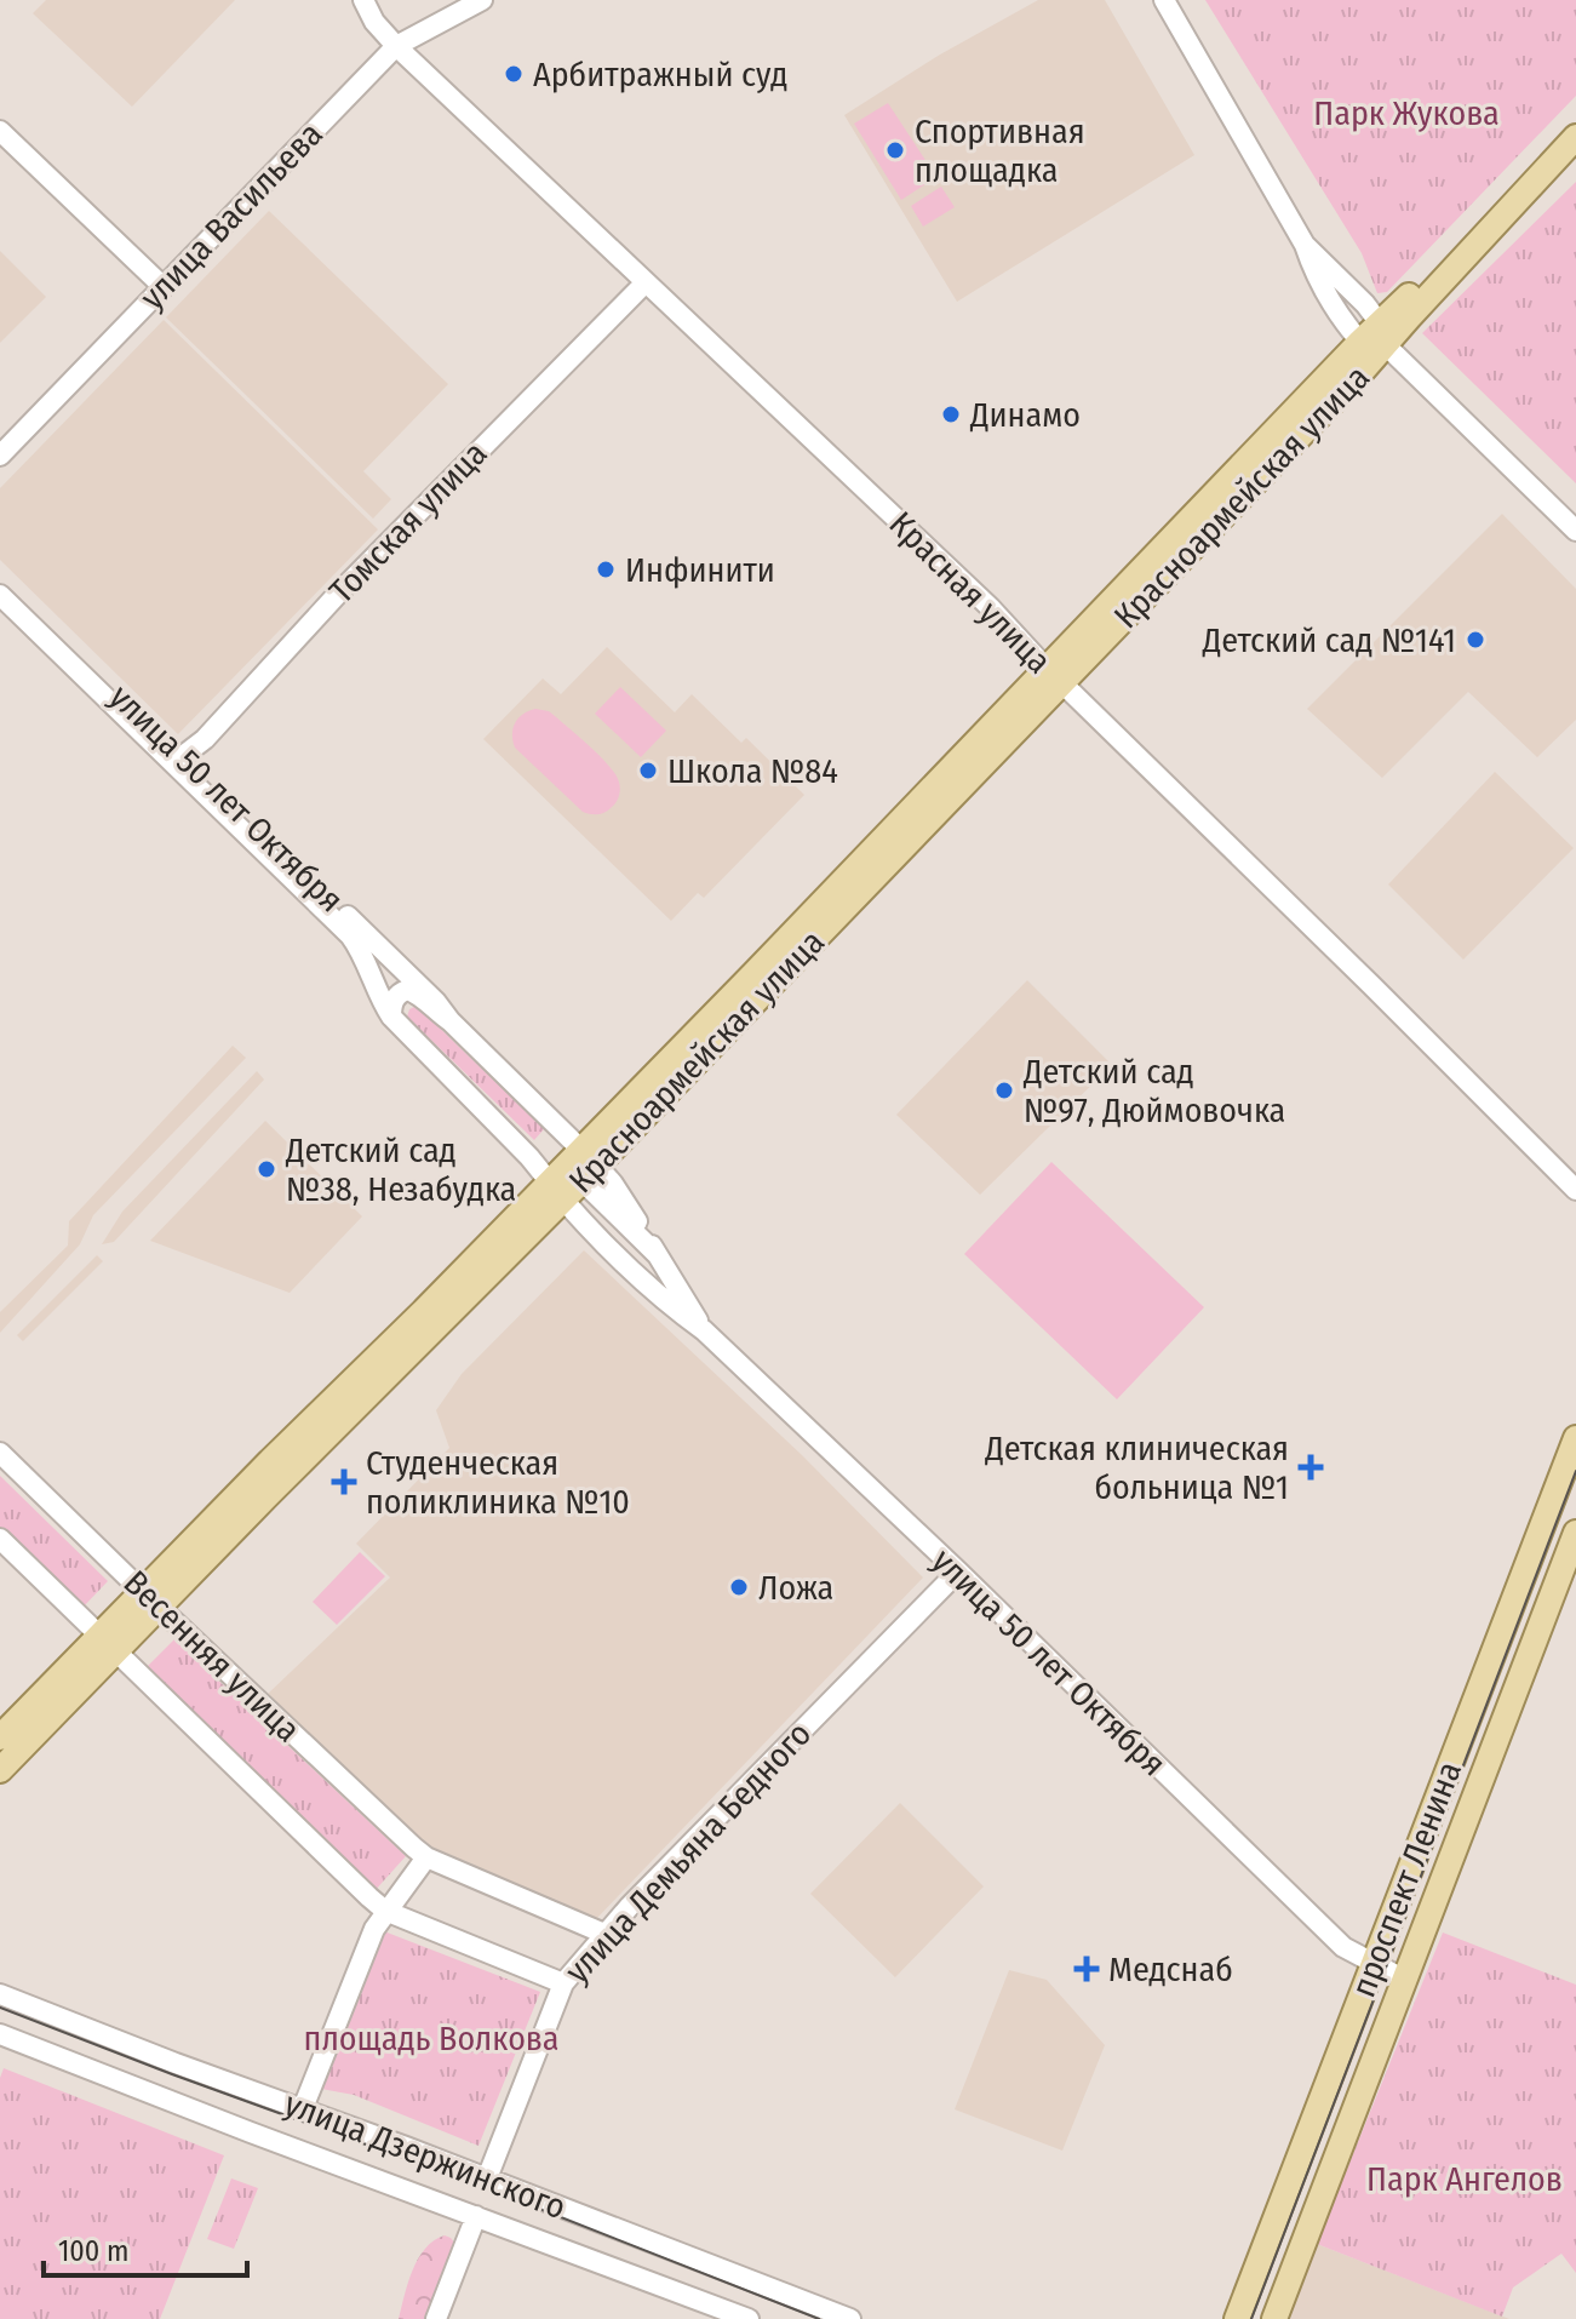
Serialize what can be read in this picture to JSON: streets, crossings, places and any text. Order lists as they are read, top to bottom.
{
  "streets": {
    "main road": ["Красноармейская улица", "проспект Ленина"],
    "street": [
      "улица Васильева",
      "Томская улица",
      "Красная улица",
      "улица 50 лет Октября",
      "Весенняя улица",
      "улица Демьяна Бедного",
      "улица Дзержинского"
    ]
  },
  "crossings": [
    ["улица Васильева", "Красная улица"],
    ["Красноармейская улица", "Красная улица"],
    ["Красноармейская улица", "улица 50 лет Октября"],
    ["Красноармейская улица", "Весенняя улица"],
    ["Томская улица", "Красная улица"],
    ["Томская улица", "улица 50 лет Октября"],
    ["улица 50 лет Октября", "улица Демьяна Бедного"],
    ["улица 50 лет Октября", "проспект Ленина"],
    ["Весенняя улица", "улица Демьяна Бедного"],
    ["улица Демьяна Бедного", "улица Дзержинского"]
  ],
  "parks": ["Парк Жукова", "площадь Волкова", "Парк Ангелов"],
  "places": {
    "other": [
      "Арбитражный суд",
      "Спортивная площадка",
      "Динамо",
      "Инфинити",
      "Детский сад №141",
      "Школа №84",
      "Детский сад №97, Дюймовочка",
      "Детский сад №38, Незабудка",
      "Ложа"
    ],
    "health": ["Детская клиническая больница №1", "Студенческая поликлиника №10", "Медснаб"]
  },
  "scale_bar": "100 m"
}
